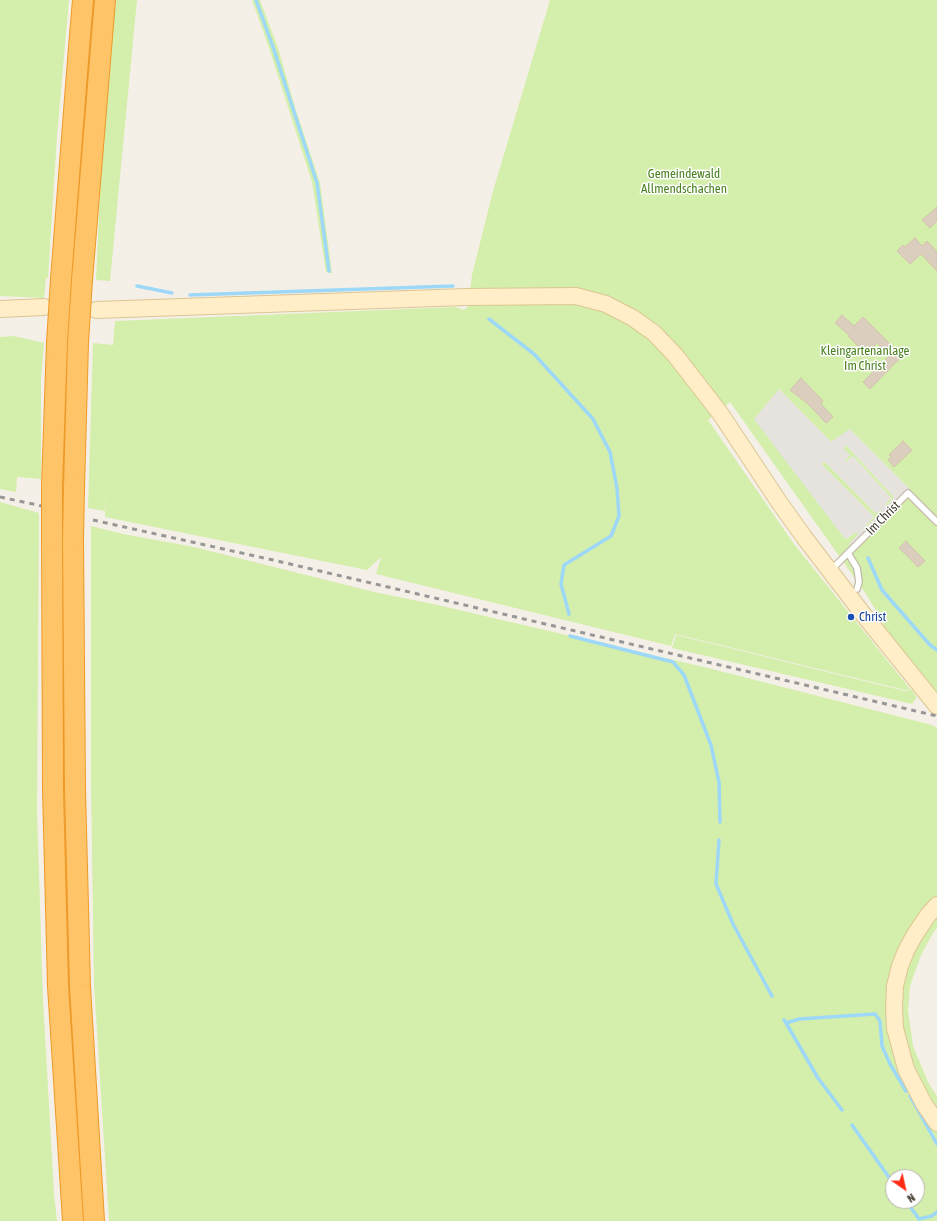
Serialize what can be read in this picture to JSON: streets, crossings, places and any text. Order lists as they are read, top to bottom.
{
  "streets": {
    "lane": ["Im Christ"]
  },
  "parks": ["Gemeindewald Allmendschachen", "Kleingartenanlage Im Christ"],
  "places": ["Christ"],
  "north": "bottom right"
}
